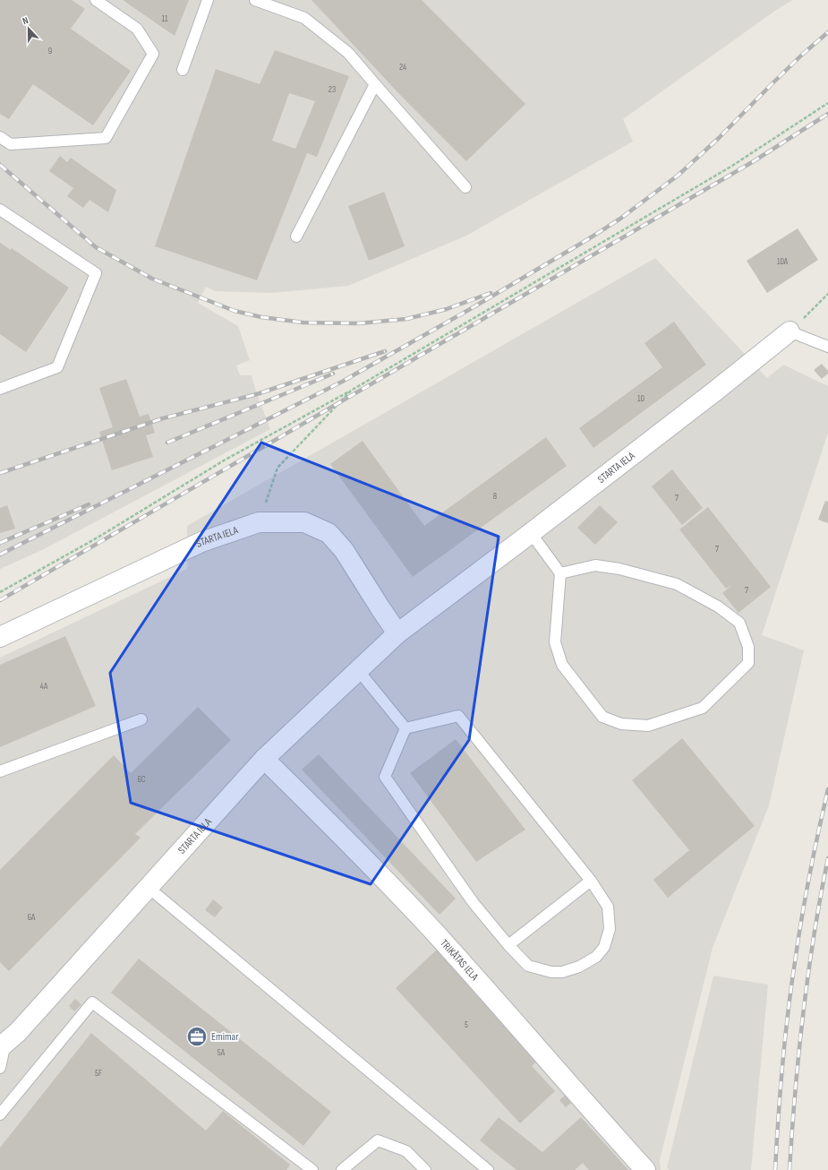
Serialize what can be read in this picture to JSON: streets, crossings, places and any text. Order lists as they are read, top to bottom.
{
  "streets": {
    "street": ["STARTA IELA", "TRIKĀTAS IELA"]
  },
  "crossings": [
    ["STARTA IELA", "TRIKĀTAS IELA"]
  ],
  "places": {
    "office": ["Emimar"]
  },
  "house_numbers": [
    "11",
    "9",
    "24",
    "23",
    "10A",
    "10",
    "8",
    "7",
    "7",
    "7",
    "4A",
    "6C",
    "6A",
    "5",
    "5A",
    "5F"
  ],
  "north": "top"
}
